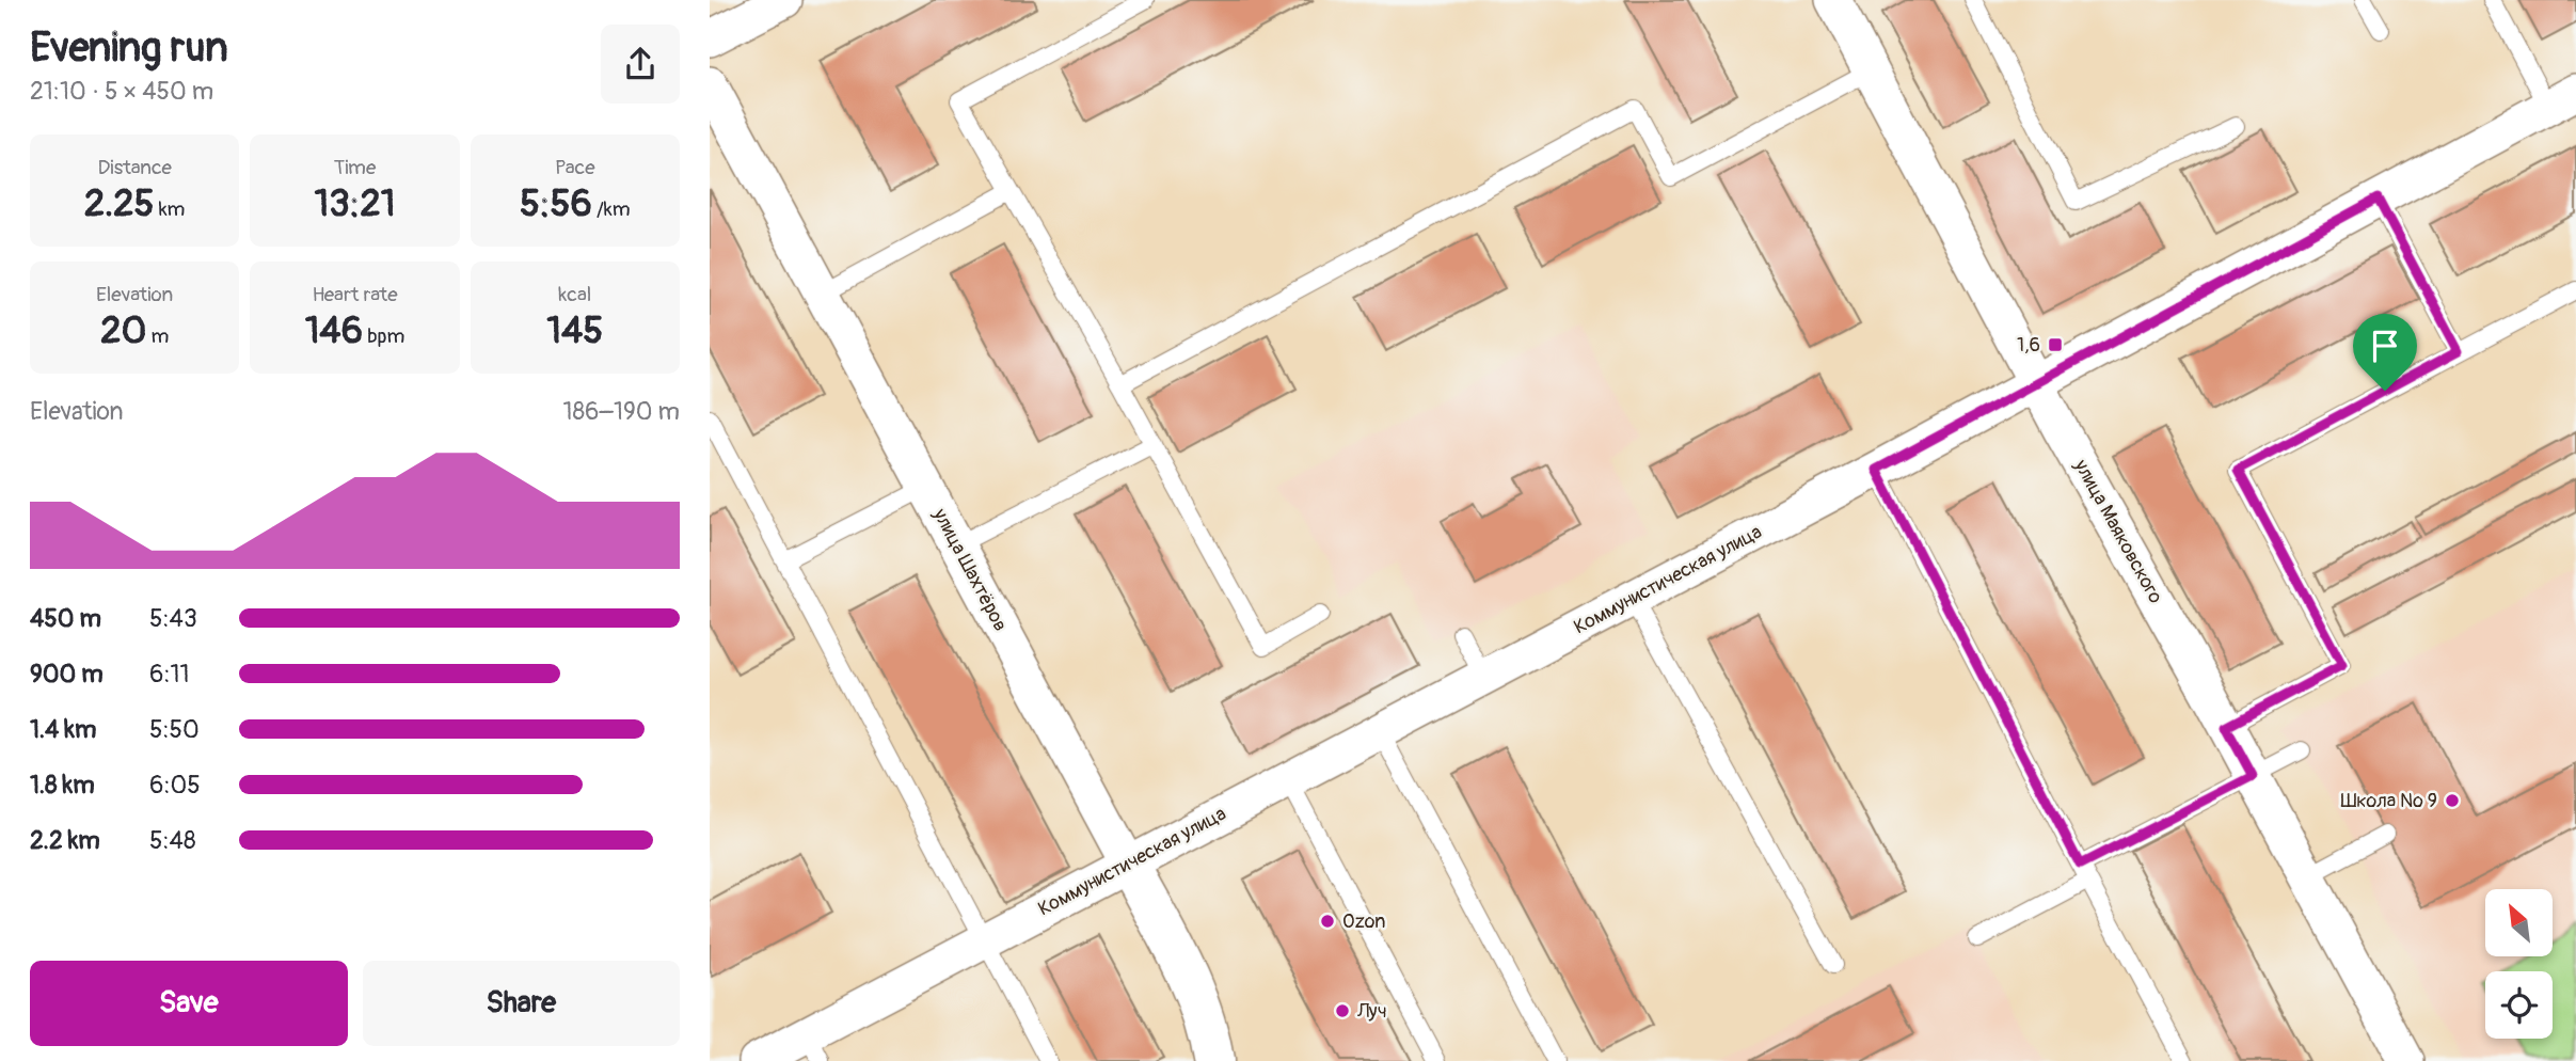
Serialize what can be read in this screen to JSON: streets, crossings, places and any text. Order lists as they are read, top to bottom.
{
  "streets": {
    "street": ["улица Маяковского", "улица Шахтёров", "Коммунистическая улица"]
  },
  "crossings": [
    ["улица Маяковского", "Коммунистическая улица"],
    ["улица Шахтёров", "Коммунистическая улица"]
  ],
  "places": {
    "transit": ["1,6"],
    "other": ["Школа № 9", "Ozon", "Луч"]
  },
  "north": "top left",
  "page": {
    "heading": ["Evening run", "21:10 · 5 × 450 m"],
    "stats": [
      ["Distance", "2.25 km"],
      ["Time", "13:21"],
      ["Pace", "5:56 /km"],
      ["Elevation", "20 m"],
      ["Heart rate", "146 bpm"],
      ["kcal", "145"]
    ],
    "chart": ["Elevation", "186–190 m"],
    "list": [
      {
        "name": "450 m",
        "note": "5:43"
      },
      {
        "name": "900 m",
        "note": "6:11"
      },
      {
        "name": "1.4 km",
        "note": "5:50"
      },
      {
        "name": "1.8 km",
        "note": "6:05"
      },
      {
        "name": "2.2 km",
        "note": "5:48"
      }
    ],
    "buttons": ["Save", "Share"]
  }
}
